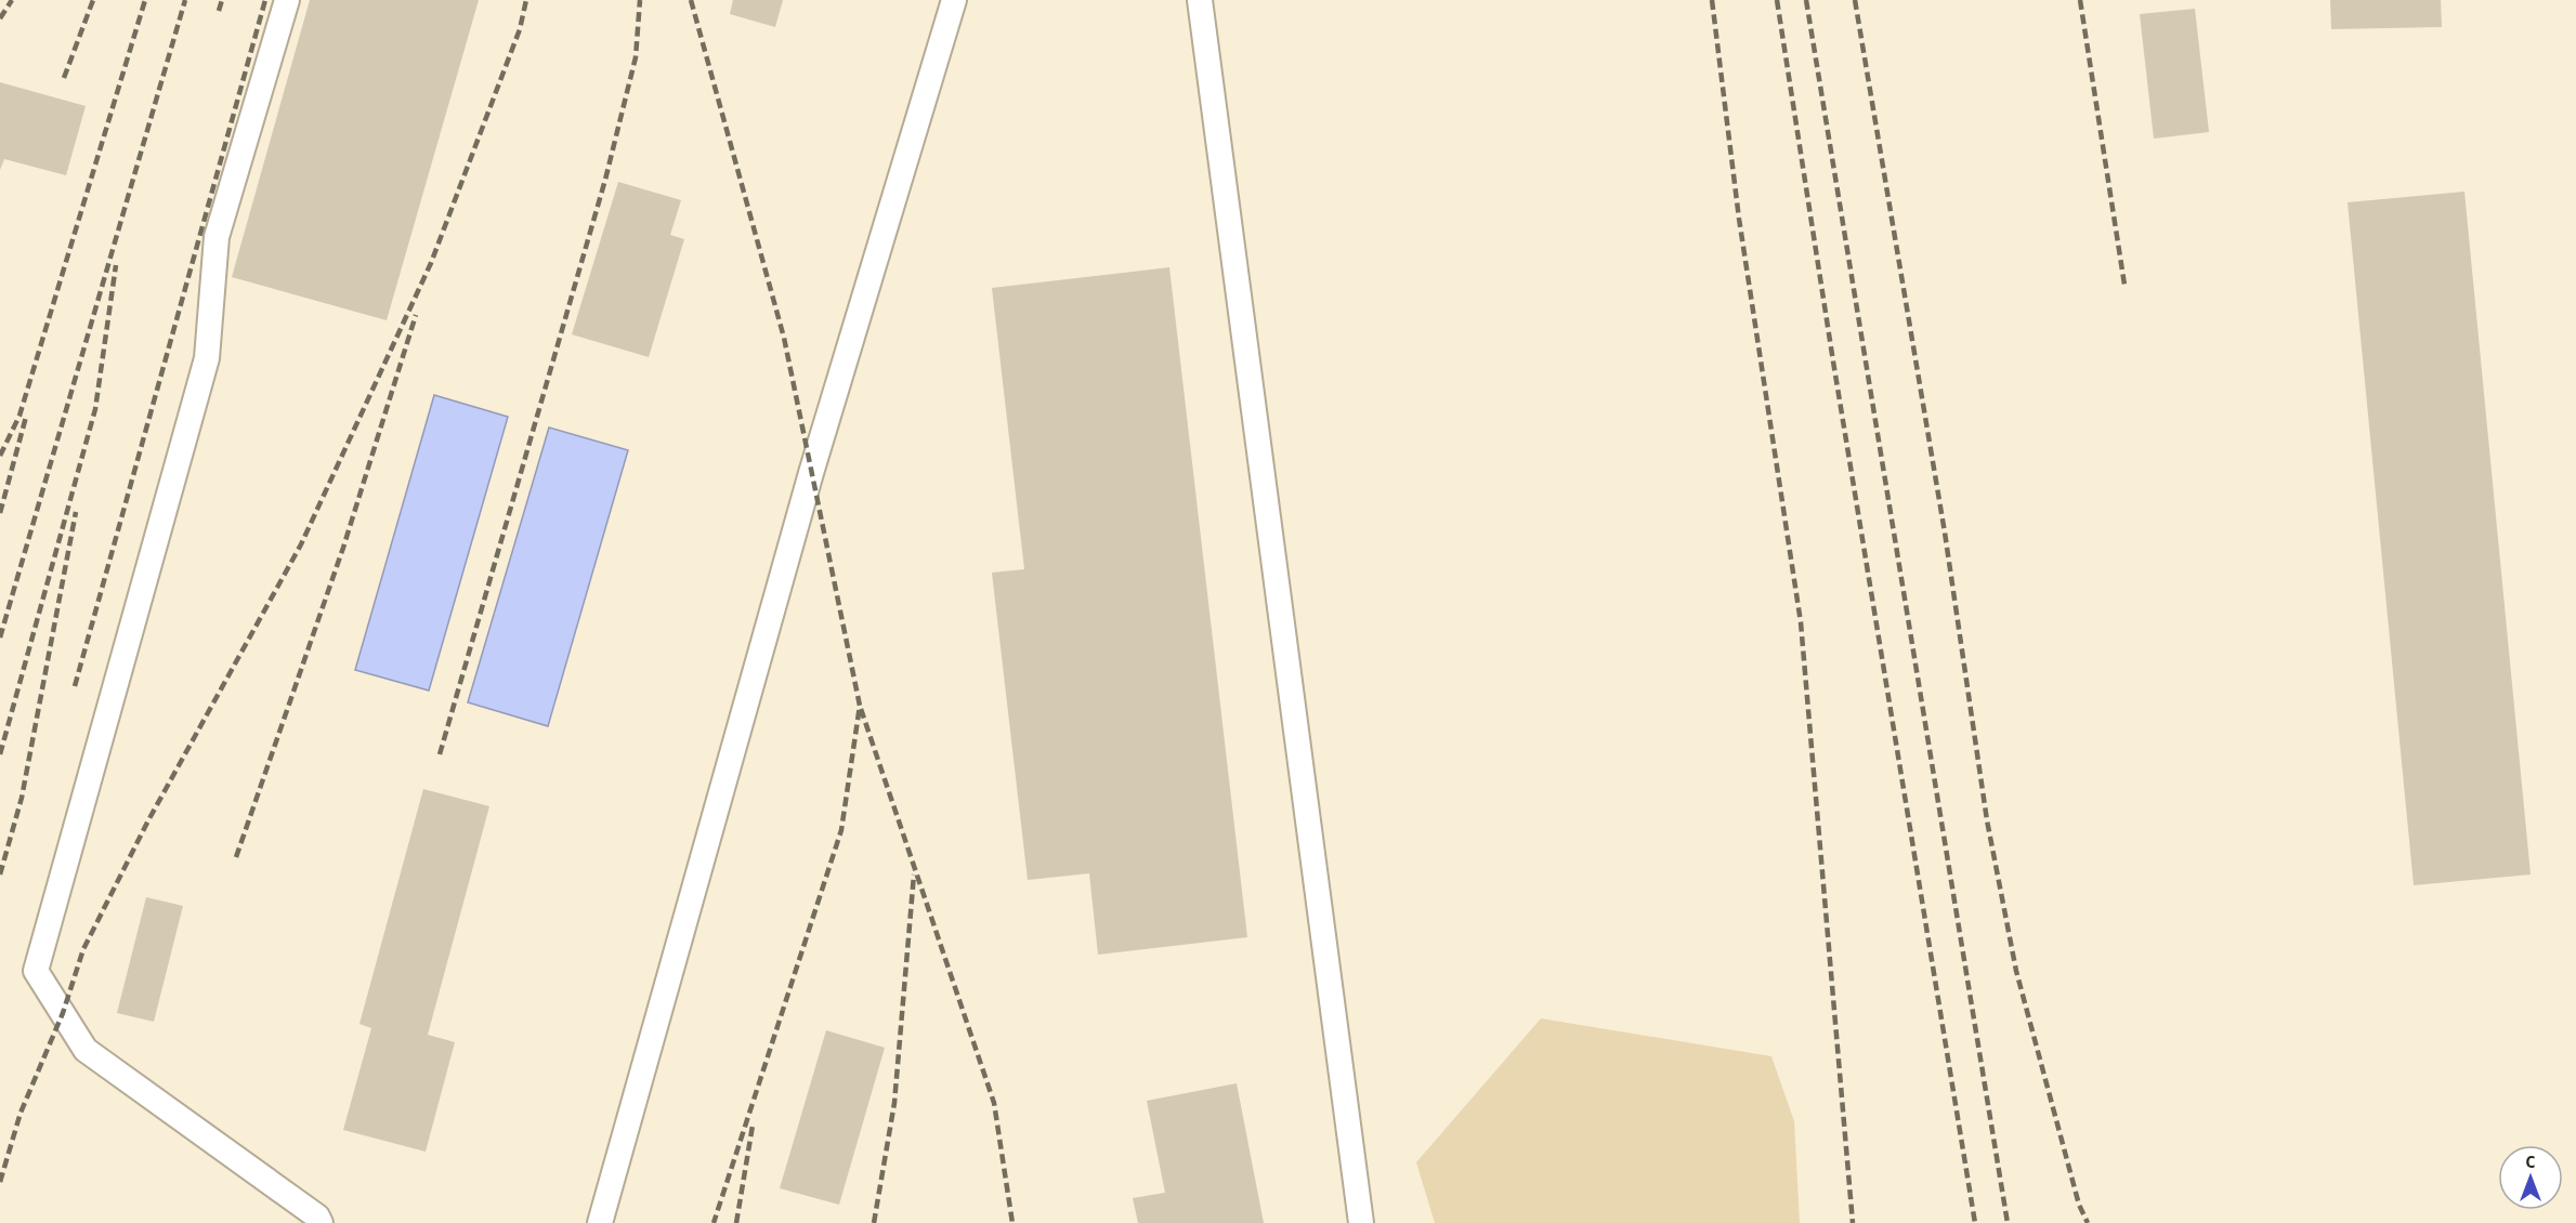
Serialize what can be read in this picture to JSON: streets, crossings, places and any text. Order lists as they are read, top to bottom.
{
  "north": "top"
}
